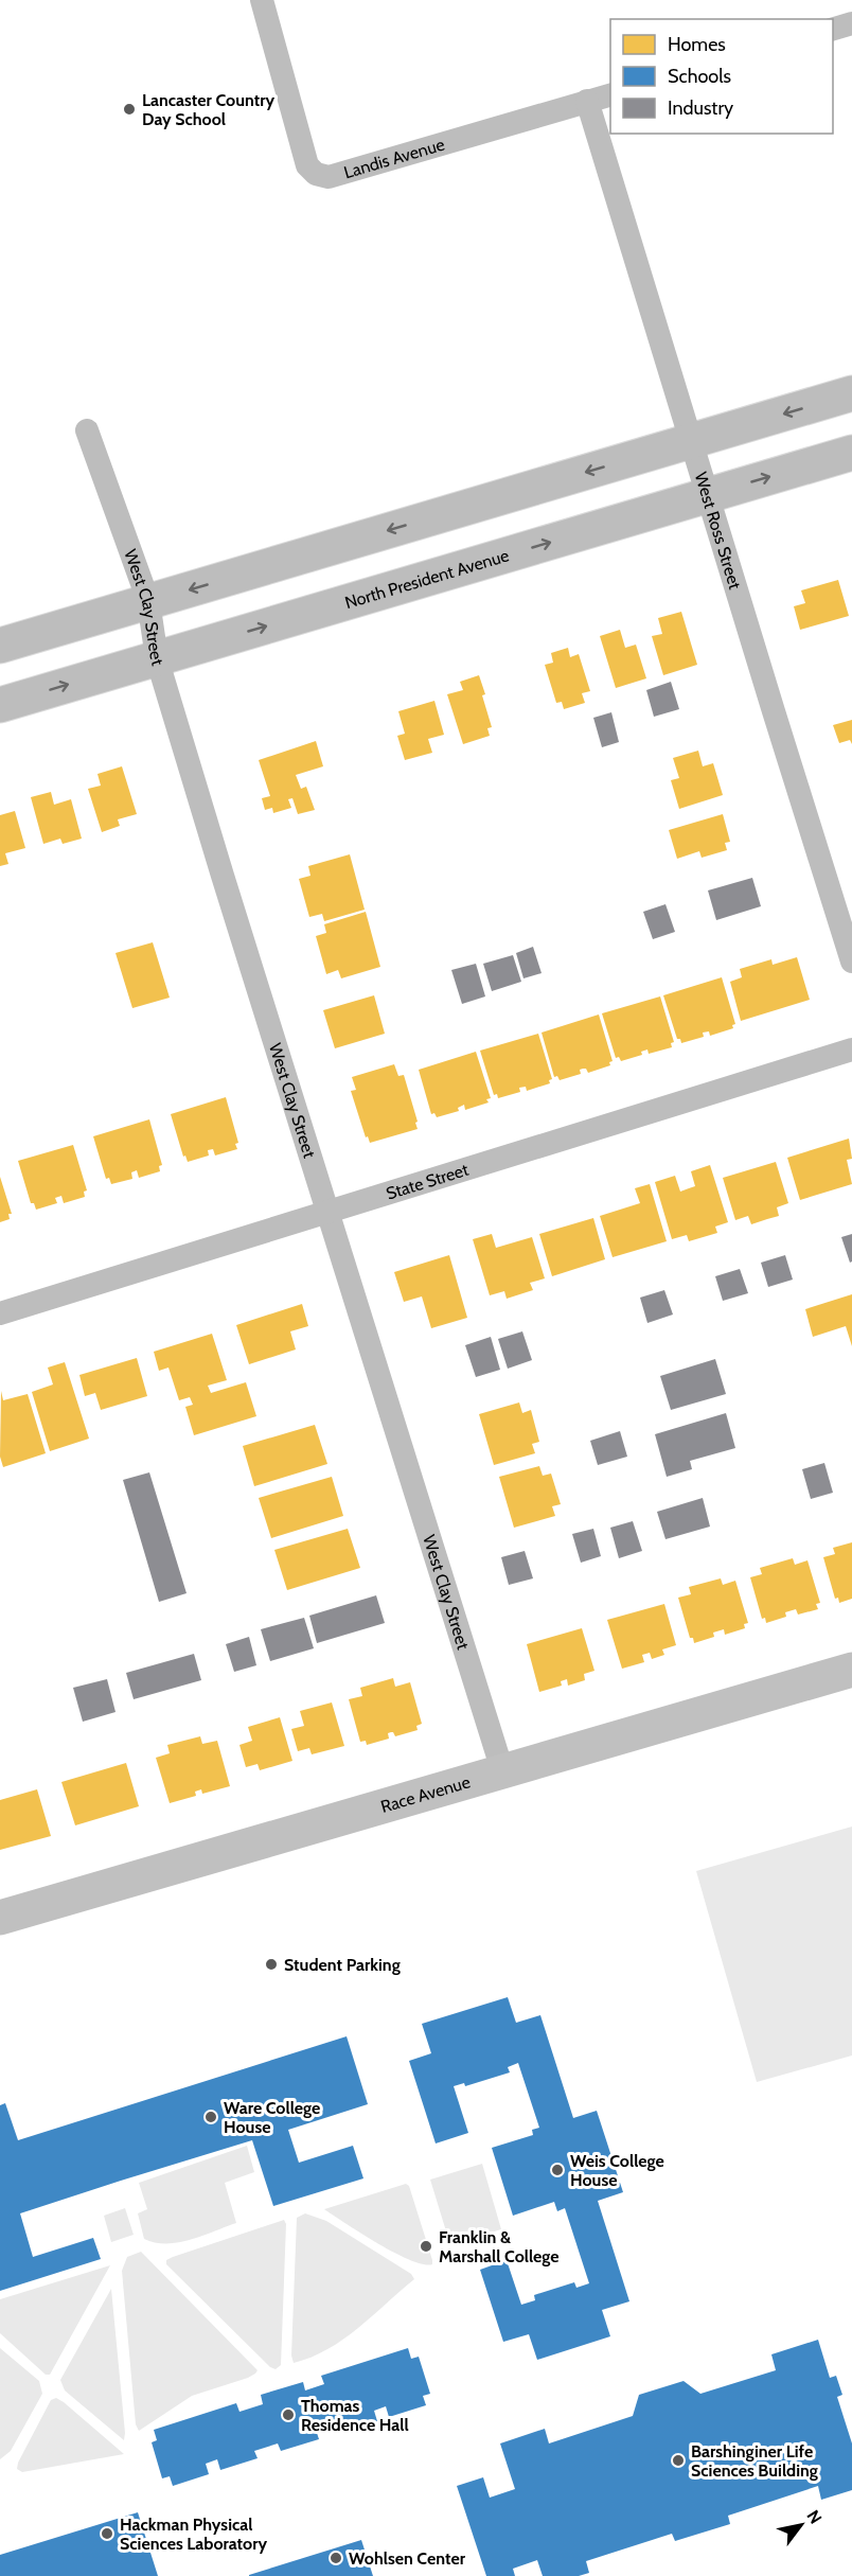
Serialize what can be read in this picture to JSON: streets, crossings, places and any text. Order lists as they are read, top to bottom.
{
  "streets": {
    "main road": ["North President Avenue", "Race Avenue"],
    "street": [
      "Landis Avenue",
      "West Ross Street",
      "West Clay Street",
      "State Street"
    ]
  },
  "crossings": [
    ["Landis Avenue", "West Ross Street"],
    ["West Ross Street", "North President Avenue"],
    ["North President Avenue", "West Clay Street"],
    ["West Clay Street", "State Street"],
    ["West Clay Street", "Race Avenue"]
  ],
  "places": [
    "Lancaster Country Day School",
    "Student Parking",
    "Ware College House",
    "Weis College House",
    "Franklin & Marshall College",
    "Thomas Residence Hall",
    "Barshinginer Life Sciences Building",
    "Hackman Physical Sciences Laboratory",
    "Wohlsen Center"
  ],
  "legend": ["Homes", "Schools", "Industry"],
  "north": "top right"
}
